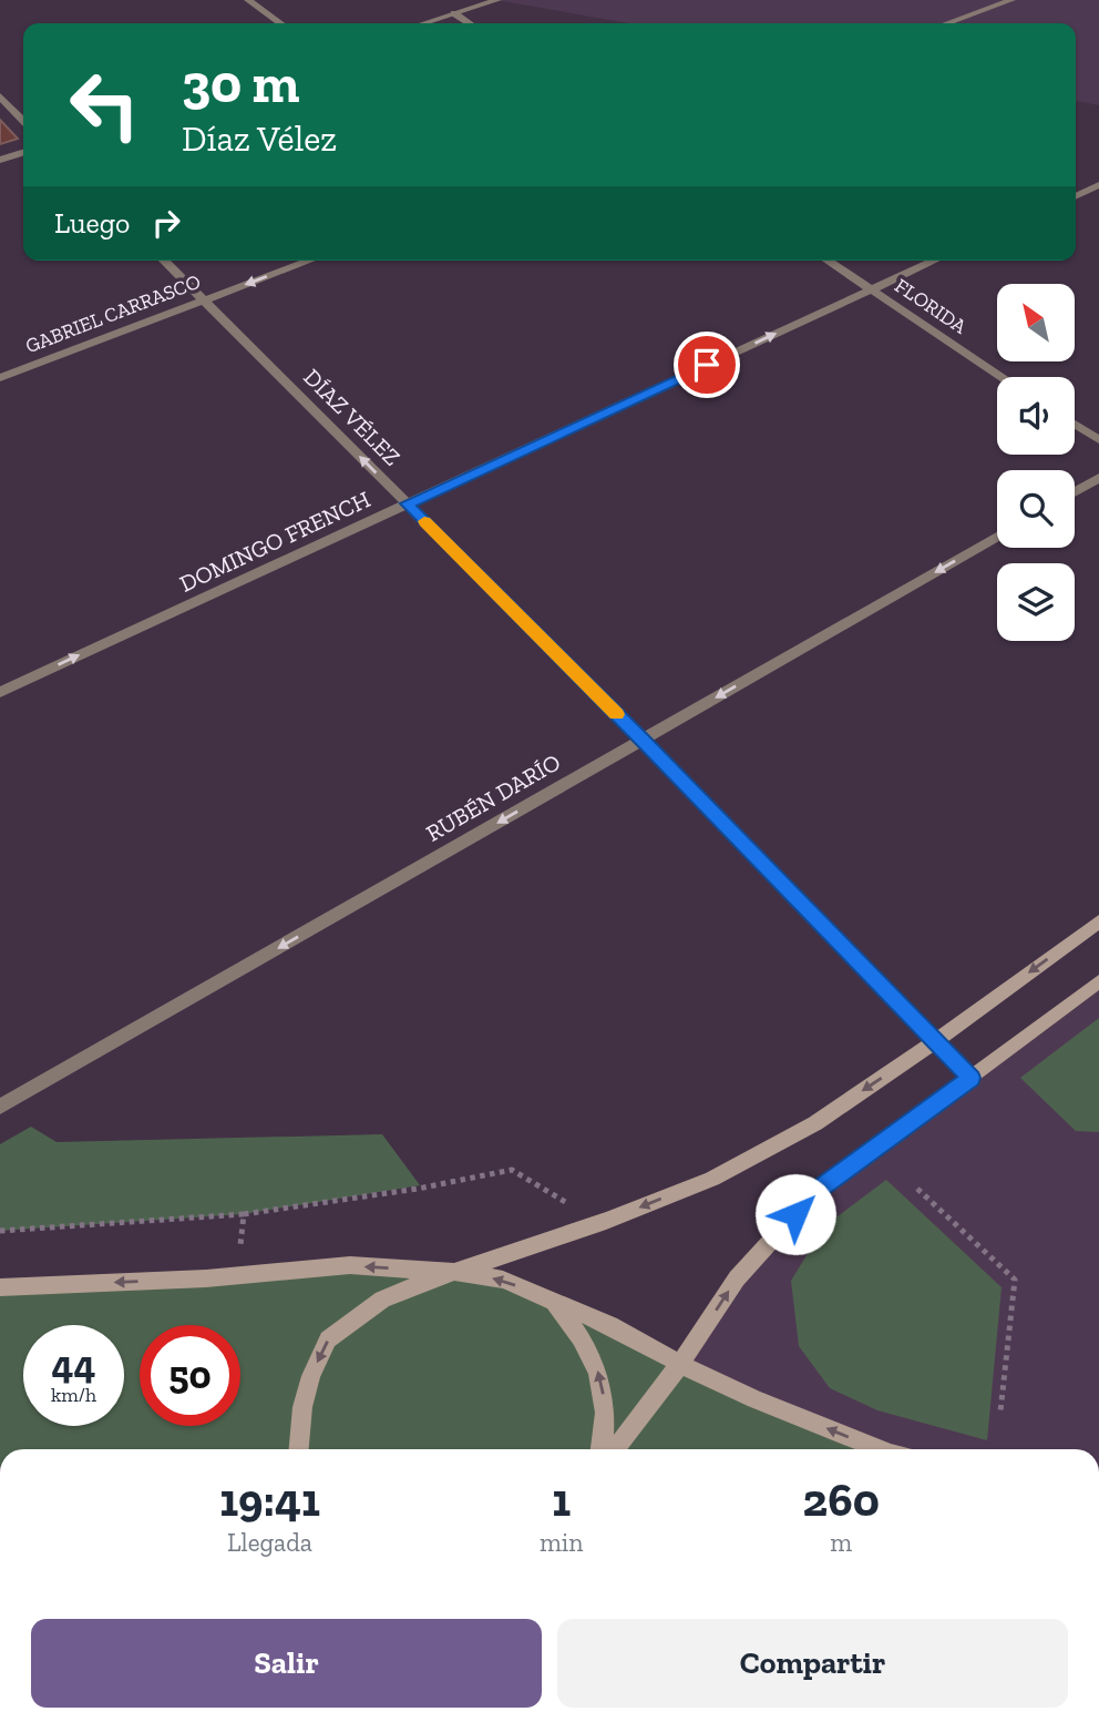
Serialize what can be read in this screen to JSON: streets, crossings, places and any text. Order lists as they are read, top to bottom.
{
  "streets": {
    "street": [
      "FLORIDA",
      "GABRIEL CARRASCO",
      "DÍAZ VÉLEZ",
      "DOMINGO FRENCH",
      "RUBÉN DARÍO"
    ]
  },
  "crossings": [
    ["FLORIDA", "DOMINGO FRENCH"],
    ["GABRIEL CARRASCO", "DÍAZ VÉLEZ"],
    ["DÍAZ VÉLEZ", "DOMINGO FRENCH"],
    ["DÍAZ VÉLEZ", "RUBÉN DARÍO"]
  ],
  "one_way": ["DOMINGO FRENCH", "RUBÉN DARÍO"],
  "north": "top left",
  "page": {
    "turn": ["30 m", "Díaz Vélez"],
    "then": "Luego",
    "speed": "44 km/h",
    "limit": "50",
    "eta": [
      "19:41",
      "Llegada",
      "1",
      "min",
      "260",
      "m"
    ],
    "buttons": ["Salir", "Compartir"]
  }
}
